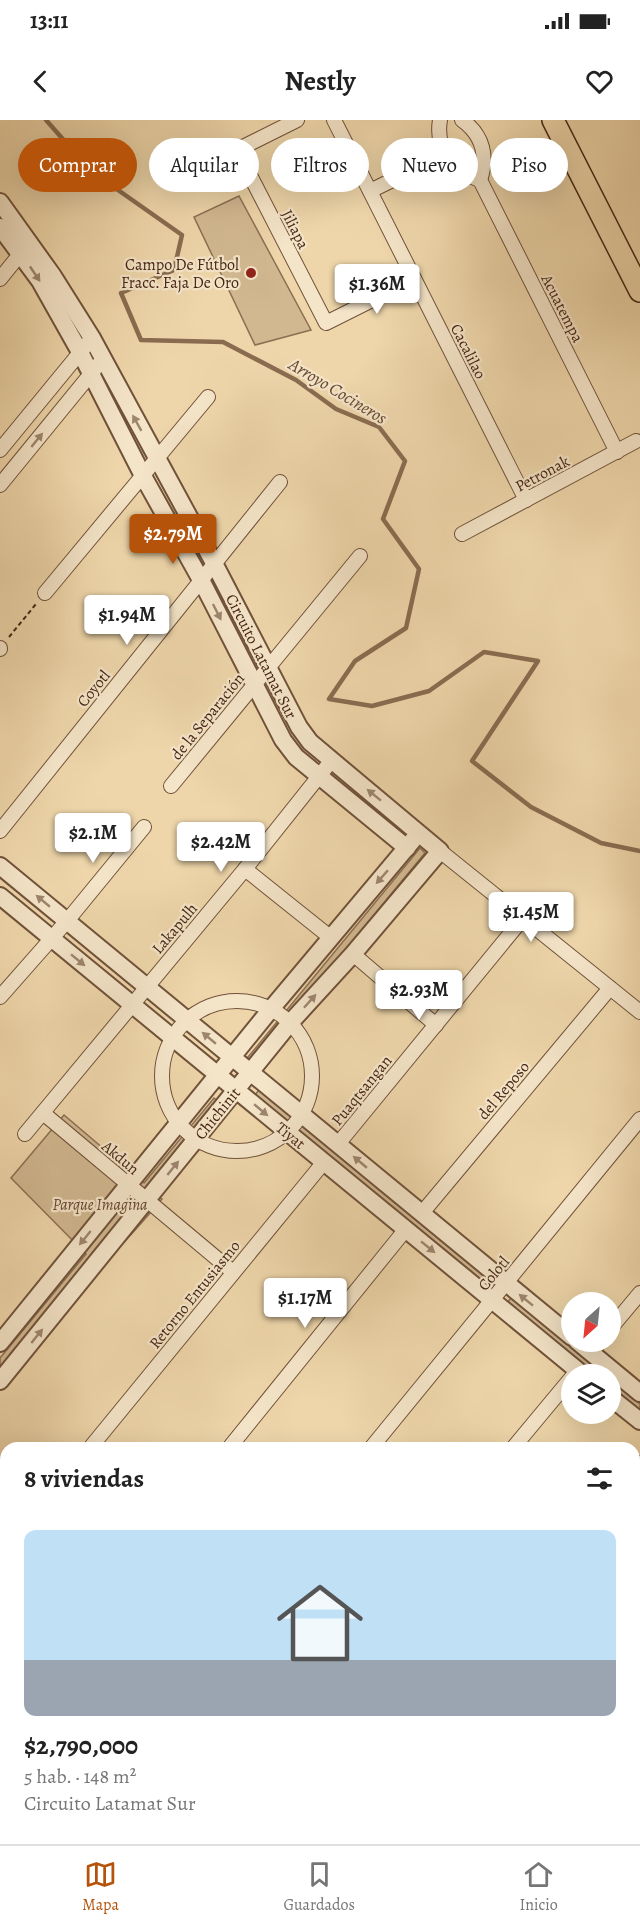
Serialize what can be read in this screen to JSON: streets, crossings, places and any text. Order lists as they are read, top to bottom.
{
  "streets": {
    "street": [
      "Jiliapa",
      "Acuatempa",
      "Cacalilao",
      "Petronak",
      "Circuito Latamat Sur",
      "Coyotl",
      "de la Separación",
      "Lakapulh",
      "Puaqtsangan",
      "del Reposo",
      "Chichinit",
      "Tiyat",
      "Akdun",
      "Colotl",
      "Retorno Entusiasmo"
    ]
  },
  "crossings": [
    ["Jiliapa", "Cacalilao"],
    ["Acuatempa", "Petronak"],
    ["Cacalilao", "Petronak"],
    ["Circuito Latamat Sur", "Coyotl"],
    ["Circuito Latamat Sur", "de la Separación"],
    ["Circuito Latamat Sur", "Lakapulh"],
    ["Circuito Latamat Sur", "Puaqtsangan"],
    ["Circuito Latamat Sur", "del Reposo"],
    ["Circuito Latamat Sur", "Chichinit"],
    ["Lakapulh", "Tiyat"],
    ["Lakapulh", "Akdun"],
    ["Puaqtsangan", "Tiyat"],
    ["del Reposo", "Tiyat"],
    ["Chichinit", "Tiyat"],
    ["Chichinit", "Akdun"],
    ["Tiyat", "Colotl"],
    ["Tiyat", "Retorno Entusiasmo"],
    ["Akdun", "Retorno Entusiasmo"]
  ],
  "water": ["Arroyo Cocineros"],
  "parks": ["Parque Imagina"],
  "places": ["Campo De Fútbol Fracc. Faja De Oro"],
  "north": "bottom left",
  "page": {
    "status": "13:11",
    "header": "Nestly",
    "chip": [
      "Comprar",
      "Alquilar",
      "Filtros",
      "Nuevo",
      "Piso"
    ],
    "price": [
      "$1.36M",
      "$2.79M",
      "$1.94M",
      "$2.1M",
      "$2.42M",
      "$1.45M",
      "$2.93M",
      "$1.17M"
    ],
    "heading": "8 viviendas",
    "list": [
      {
        "name": "$2,790,000",
        "note": "5 hab. · 148 m² · Circuito Latamat Sur"
      }
    ],
    "tabs": ["Mapa", "Guardados", "Inicio"]
  }
}
